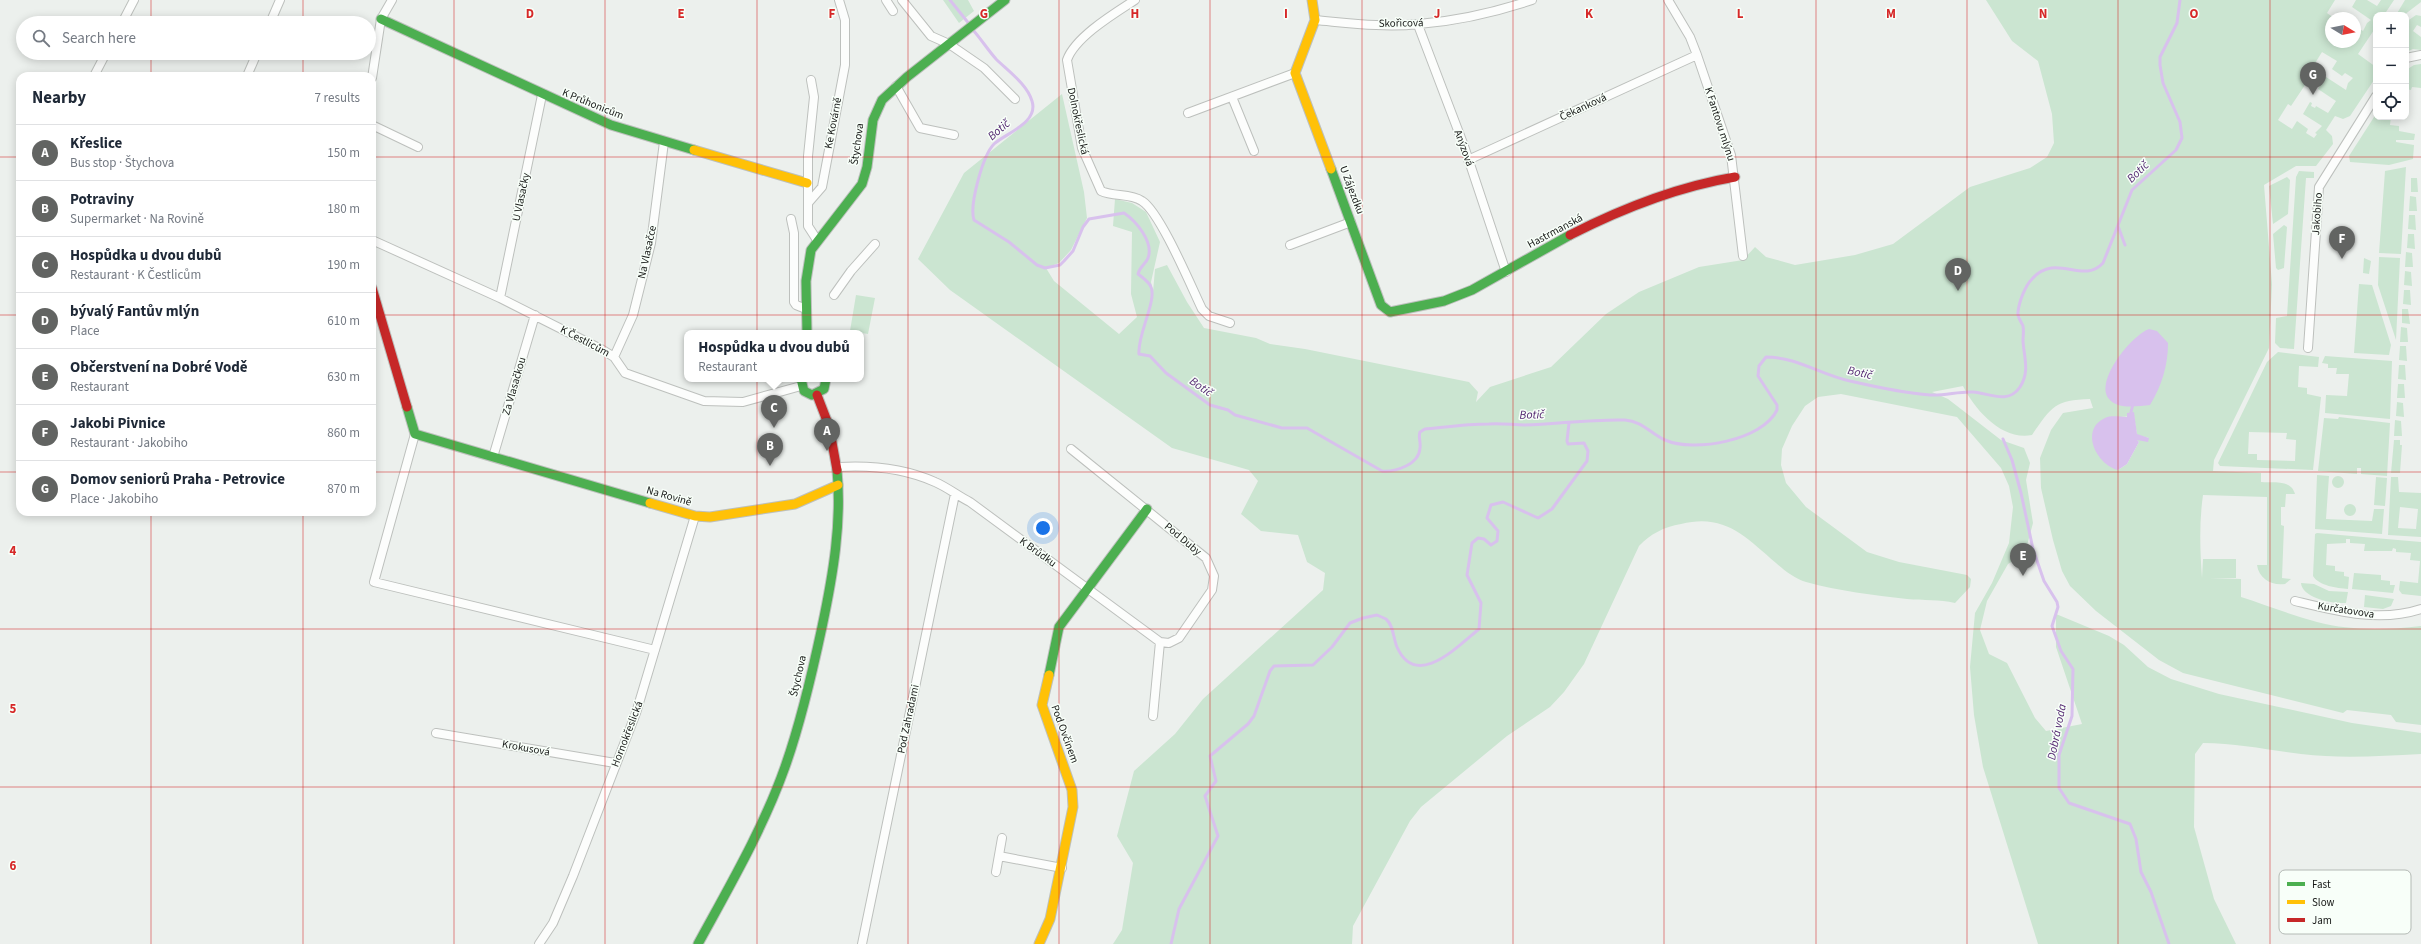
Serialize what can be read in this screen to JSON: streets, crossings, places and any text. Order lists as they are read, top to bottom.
{
  "streets": {
    "street": [
      "Skořicová",
      "K Průhonicům",
      "Čekanková",
      "Dolnokřeslická",
      "Ke Kovárně",
      "K Fantovu mlýnu",
      "Štychova",
      "Anýzová",
      "U Zájezdku",
      "U Vlasačky",
      "Jakobiho",
      "Hastrmanská",
      "Na Vlasačce",
      "K Čestlicům",
      "Za Vlasačkou",
      "Na Rovině",
      "Pod Duby",
      "K Brůdku",
      "Kurčatovova",
      "Pod Zahradami",
      "Hornokřeslická",
      "Pod Ovčínem",
      "Krokusová"
    ]
  },
  "crossings": [
    ["Skořicová", "Anýzová"],
    ["K Průhonicům", "U Vlasačky"],
    ["K Průhonicům", "Na Vlasačce"],
    ["Čekanková", "K Fantovu mlýnu"],
    ["Čekanková", "Anýzová"],
    ["K Fantovu mlýnu", "Hastrmanská"],
    ["Štychova", "Na Rovině"],
    ["Štychova", "K Brůdku"],
    ["Anýzová", "Hastrmanská"],
    ["U Zájezdku", "Hastrmanská"],
    ["U Vlasačky", "K Čestlicům"],
    ["Na Vlasačce", "K Čestlicům"],
    ["K Čestlicům", "Za Vlasačkou"],
    ["Za Vlasačkou", "Na Rovině"],
    ["Na Rovině", "Hornokřeslická"],
    ["Pod Duby", "K Brůdku"],
    ["Pod Duby", "Pod Ovčínem"],
    ["K Brůdku", "Pod Zahradami"],
    ["K Brůdku", "Pod Ovčínem"],
    ["Hornokřeslická", "Krokusová"]
  ],
  "water": ["Botič", "Dobrá voda"],
  "legend": ["Fast", "Slow", "Jam"],
  "north": "right",
  "page": {
    "map_buttons": ["+", "−"],
    "search": "Search here",
    "pins": [
      "G",
      "F",
      "D",
      "C",
      "A",
      "B",
      "E"
    ],
    "heading": ["Nearby", "7 results"],
    "list": [
      {
        "mark": "A",
        "name": "Křeslice",
        "note": "Bus stop · Štychova",
        "value": "150 m"
      },
      {
        "mark": "B",
        "name": "Potraviny",
        "note": "Supermarket · Na Rovině",
        "value": "180 m"
      },
      {
        "mark": "C",
        "name": "Hospůdka u dvou dubů",
        "note": "Restaurant · K Čestlicům",
        "value": "190 m"
      },
      {
        "mark": "D",
        "name": "bývalý Fantův mlýn",
        "note": "Place",
        "value": "610 m"
      },
      {
        "mark": "E",
        "name": "Občerstvení na Dobré Vodě",
        "note": "Restaurant",
        "value": "630 m"
      },
      {
        "mark": "F",
        "name": "Jakobi Pivnice",
        "note": "Restaurant · Jakobiho",
        "value": "860 m"
      },
      {
        "mark": "G",
        "name": "Domov seniorů Praha - Petrovice",
        "note": "Place · Jakobiho",
        "value": "870 m"
      }
    ],
    "popup": ["Hospůdka u dvou dubů", "Restaurant"]
  },
  "grid": {
    "columns": [
      "D",
      "E",
      "F",
      "G",
      "H",
      "I",
      "J",
      "K",
      "L",
      "M",
      "N",
      "O"
    ],
    "rows": ["4", "5", "6"]
  }
}
